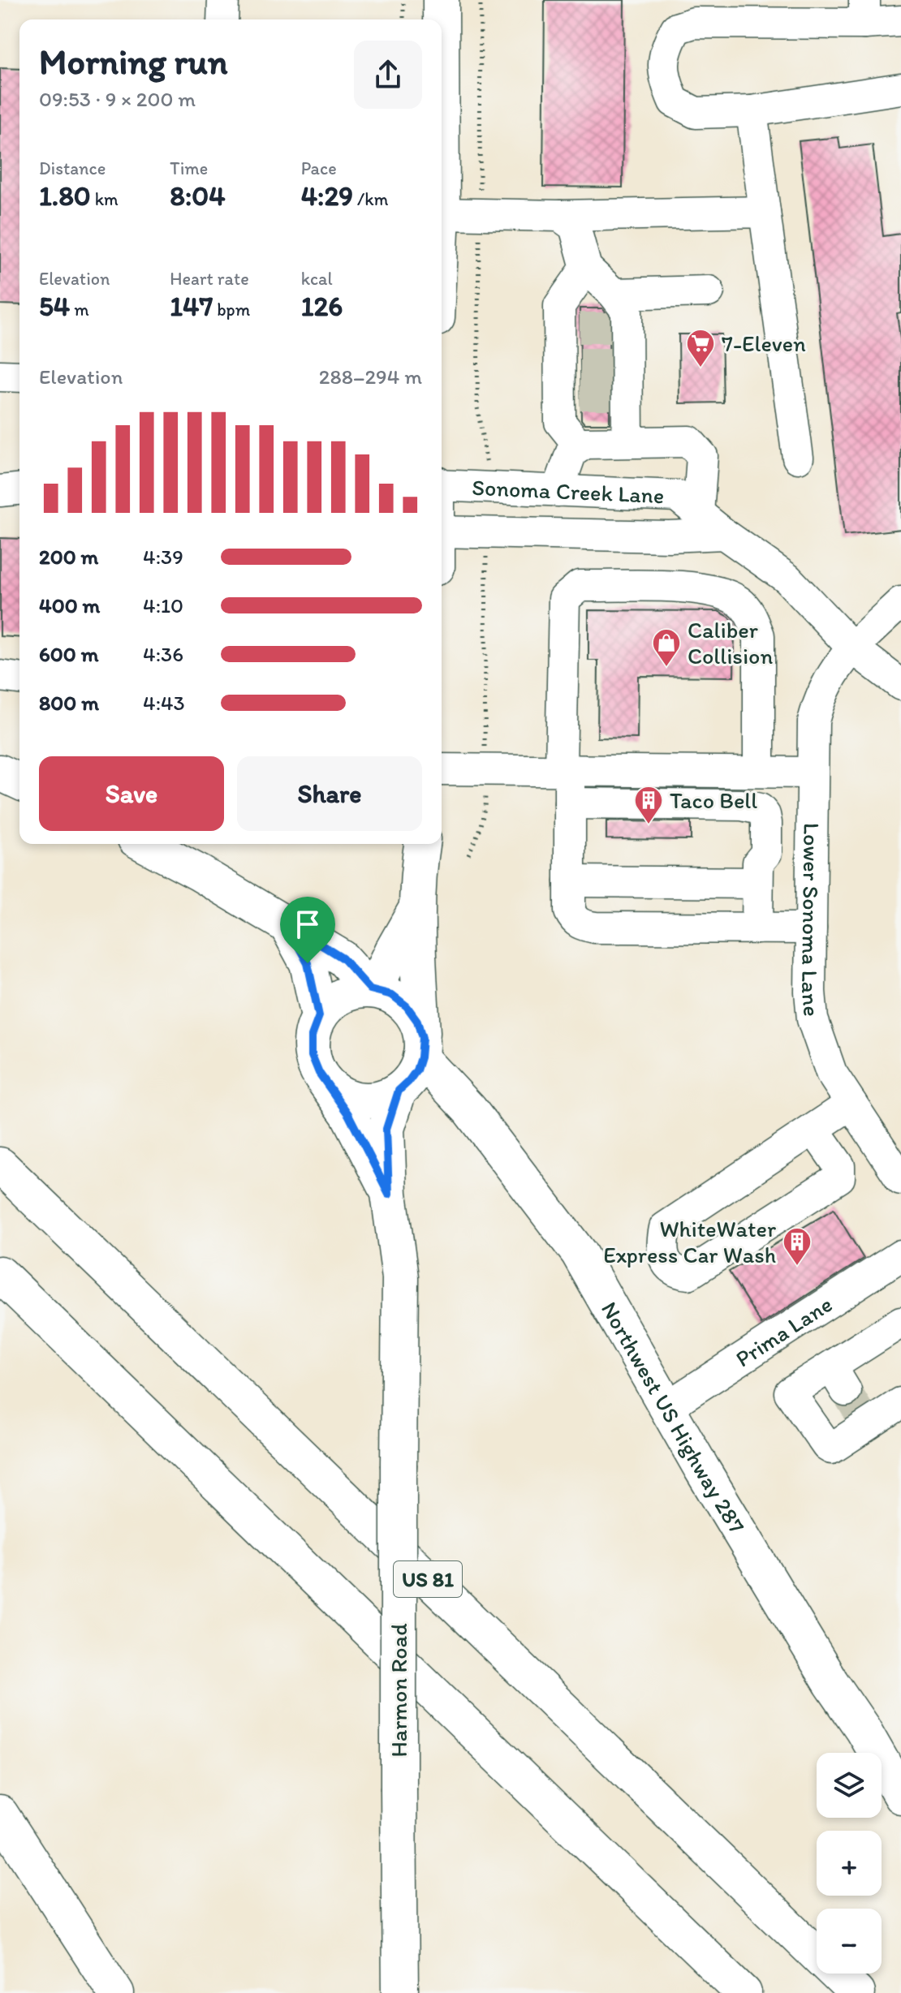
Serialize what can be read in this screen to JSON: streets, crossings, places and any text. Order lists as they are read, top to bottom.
{
  "streets": {
    "main road": ["Northwest US Highway 287", "US 81", "Harmon Road"],
    "street": ["Sonoma Creek Lane", "Lower Sonoma Lane", "Prima Lane"]
  },
  "crossings": [
    ["Sonoma Creek Lane", "Lower Sonoma Lane"],
    ["Prima Lane", "Northwest US Highway 287"],
    ["Northwest US Highway 287", "Harmon Road"]
  ],
  "places": {
    "supermarket": ["7-Eleven"],
    "shop": ["Caliber Collision"],
    "building": ["Taco Bell", "WhiteWater Express Car Wash"]
  },
  "page": {
    "heading": ["Morning run", "09:53 · 9 × 200 m"],
    "stats": [
      ["Distance", "1.80 km"],
      ["Time", "8:04"],
      ["Pace", "4:29 /km"],
      ["Elevation", "54 m"],
      ["Heart rate", "147 bpm"],
      ["kcal", "126"]
    ],
    "chart": ["Elevation", "288–294 m"],
    "list": [
      {
        "name": "200 m",
        "note": "4:39"
      },
      {
        "name": "400 m",
        "note": "4:10"
      },
      {
        "name": "600 m",
        "note": "4:36"
      },
      {
        "name": "800 m",
        "note": "4:43"
      }
    ],
    "buttons": ["Save", "Share"],
    "map_buttons": ["+", "−"]
  }
}
